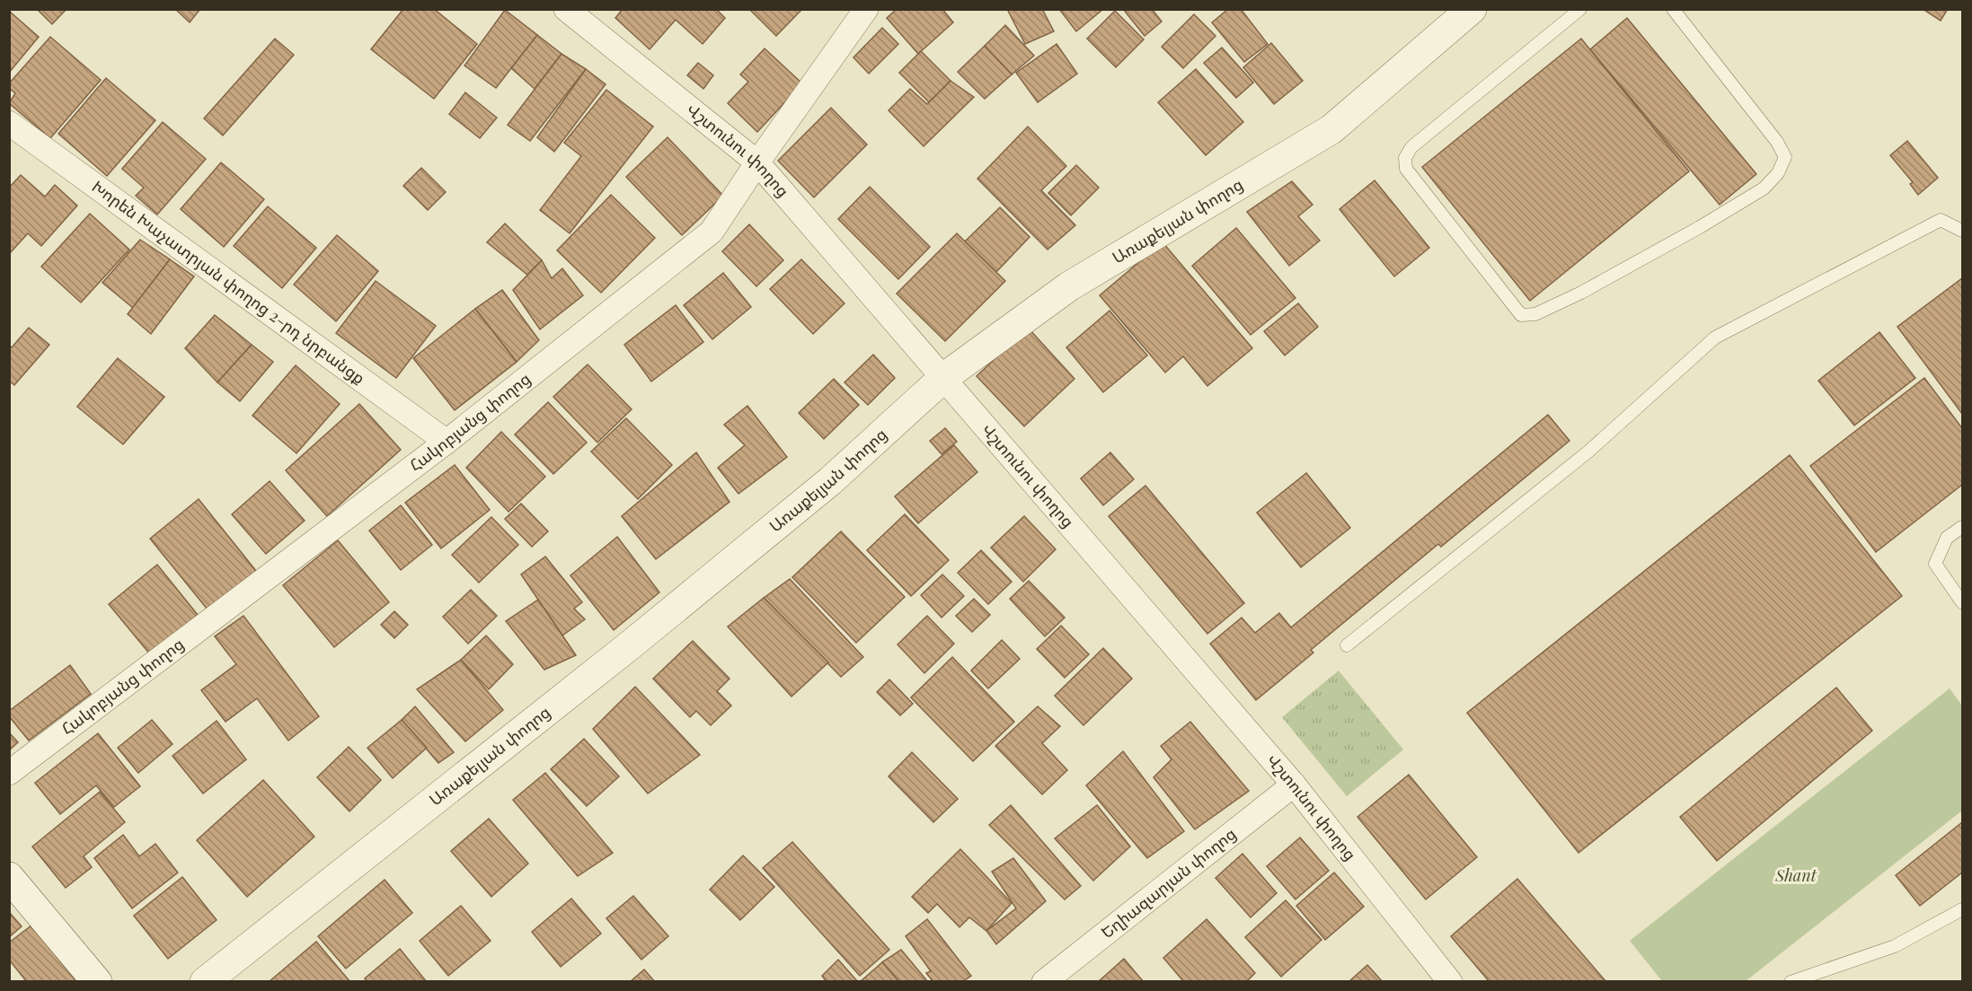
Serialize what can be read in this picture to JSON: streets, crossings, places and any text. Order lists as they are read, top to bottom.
{
  "streets": {
    "street": [
      "Վշտունու փողոց",
      "Առաքելյան փողոց",
      "Խորեն Խաչատրյան փողոց 2-րդ նրբանցք",
      "Հակոբյանց փողոց",
      "Եղիազարյան փողոց"
    ]
  },
  "crossings": [
    ["Վշտունու փողոց", "Առաքելյան փողոց"],
    ["Վշտունու փողոց", "Հակոբյանց փողոց"],
    ["Վշտունու փողոց", "Եղիազարյան փողոց"],
    ["Խորեն Խաչատրյան փողոց 2-րդ նրբանցք", "Հակոբյանց փողոց"]
  ],
  "parks": ["Shant"]
}
